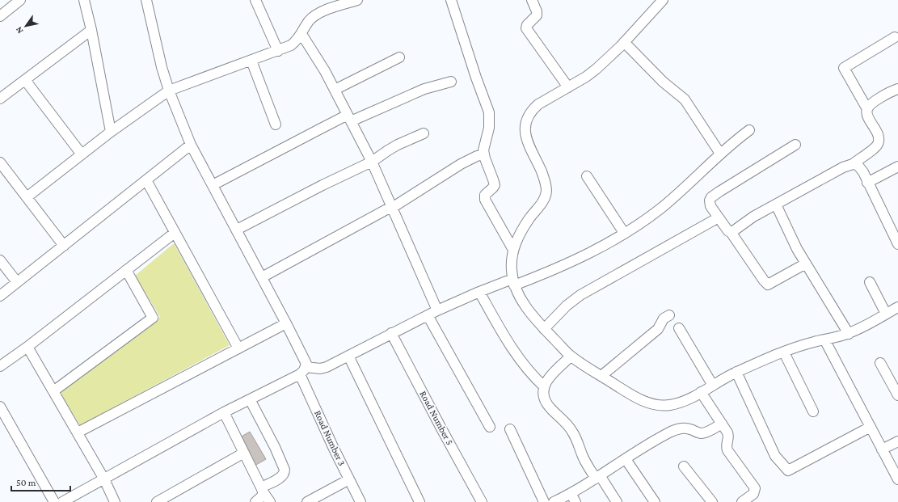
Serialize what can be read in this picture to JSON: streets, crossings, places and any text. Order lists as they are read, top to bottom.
{
  "streets": {
    "street": ["Road Number 5", "Road Number 3"]
  },
  "scale_bar": "50 m",
  "north": "bottom left"
}
